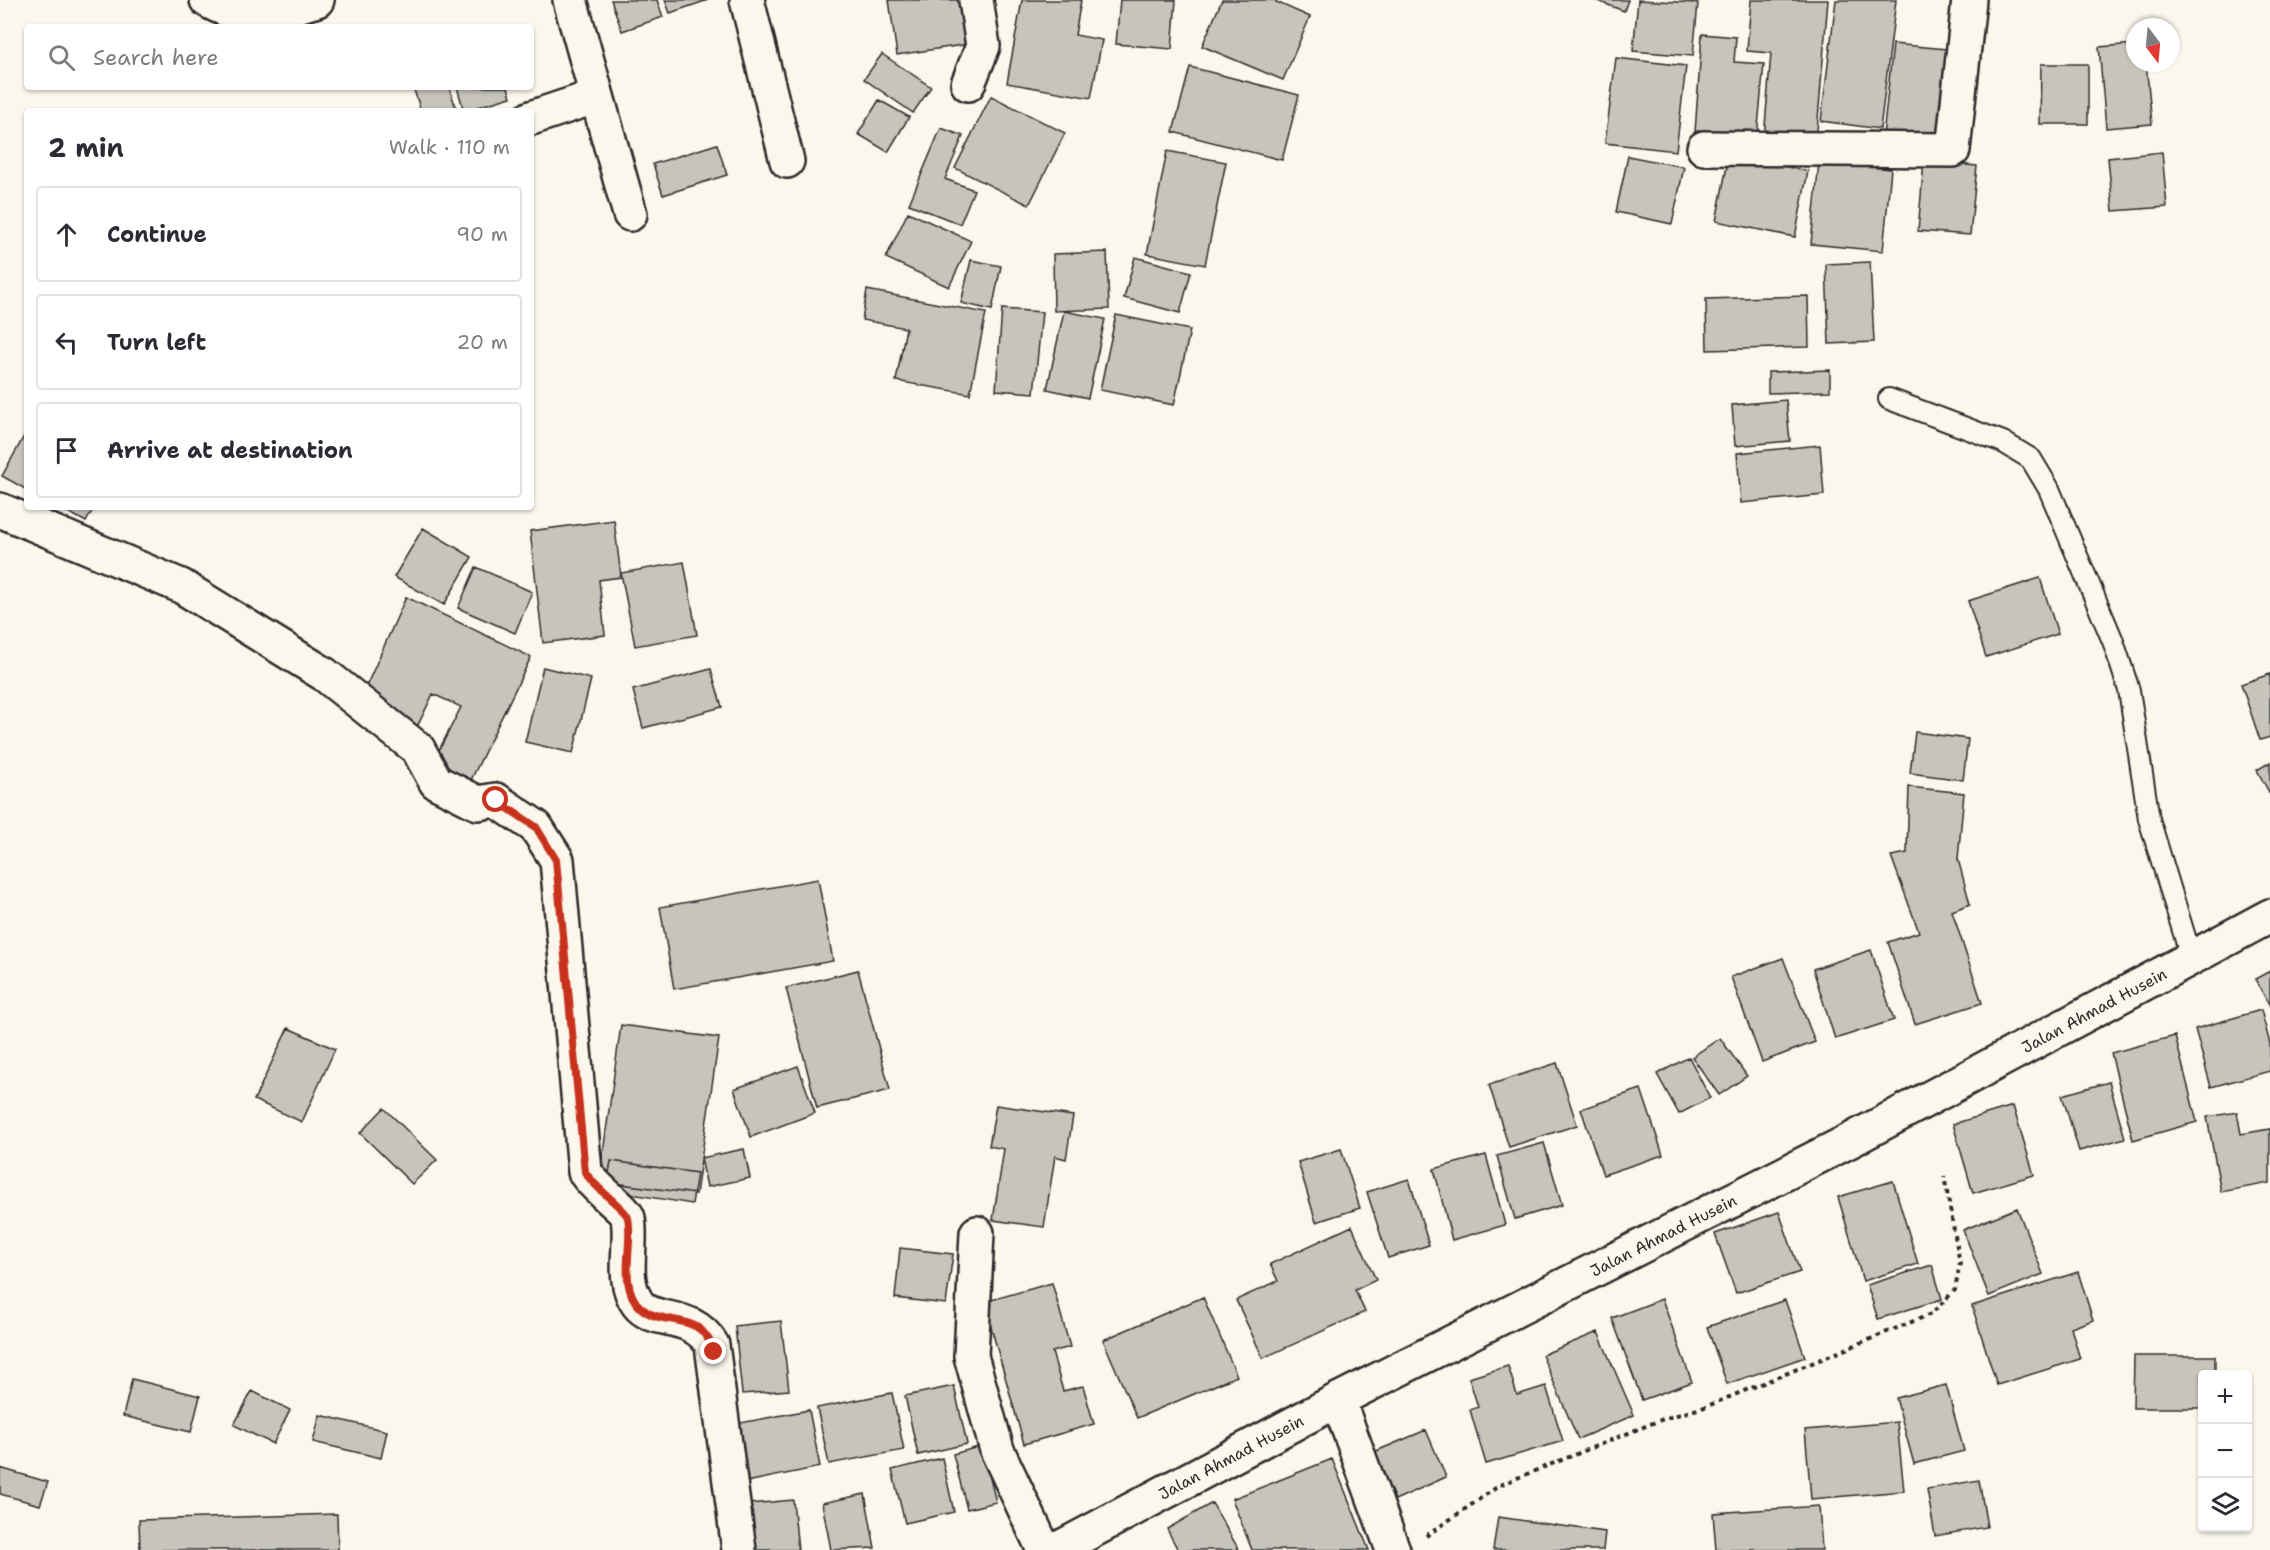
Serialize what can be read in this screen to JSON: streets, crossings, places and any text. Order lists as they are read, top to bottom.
{
  "streets": {
    "street": ["Jalan Ahmad Husein"]
  },
  "north": "bottom",
  "page": {
    "search": "Search here",
    "heading": ["2 min", "Walk · 110 m"],
    "list": [
      ["Continue", "90 m"],
      ["Turn left", "20 m"],
      "Arrive at destination"
    ],
    "map_buttons": ["+", "−"]
  }
}
